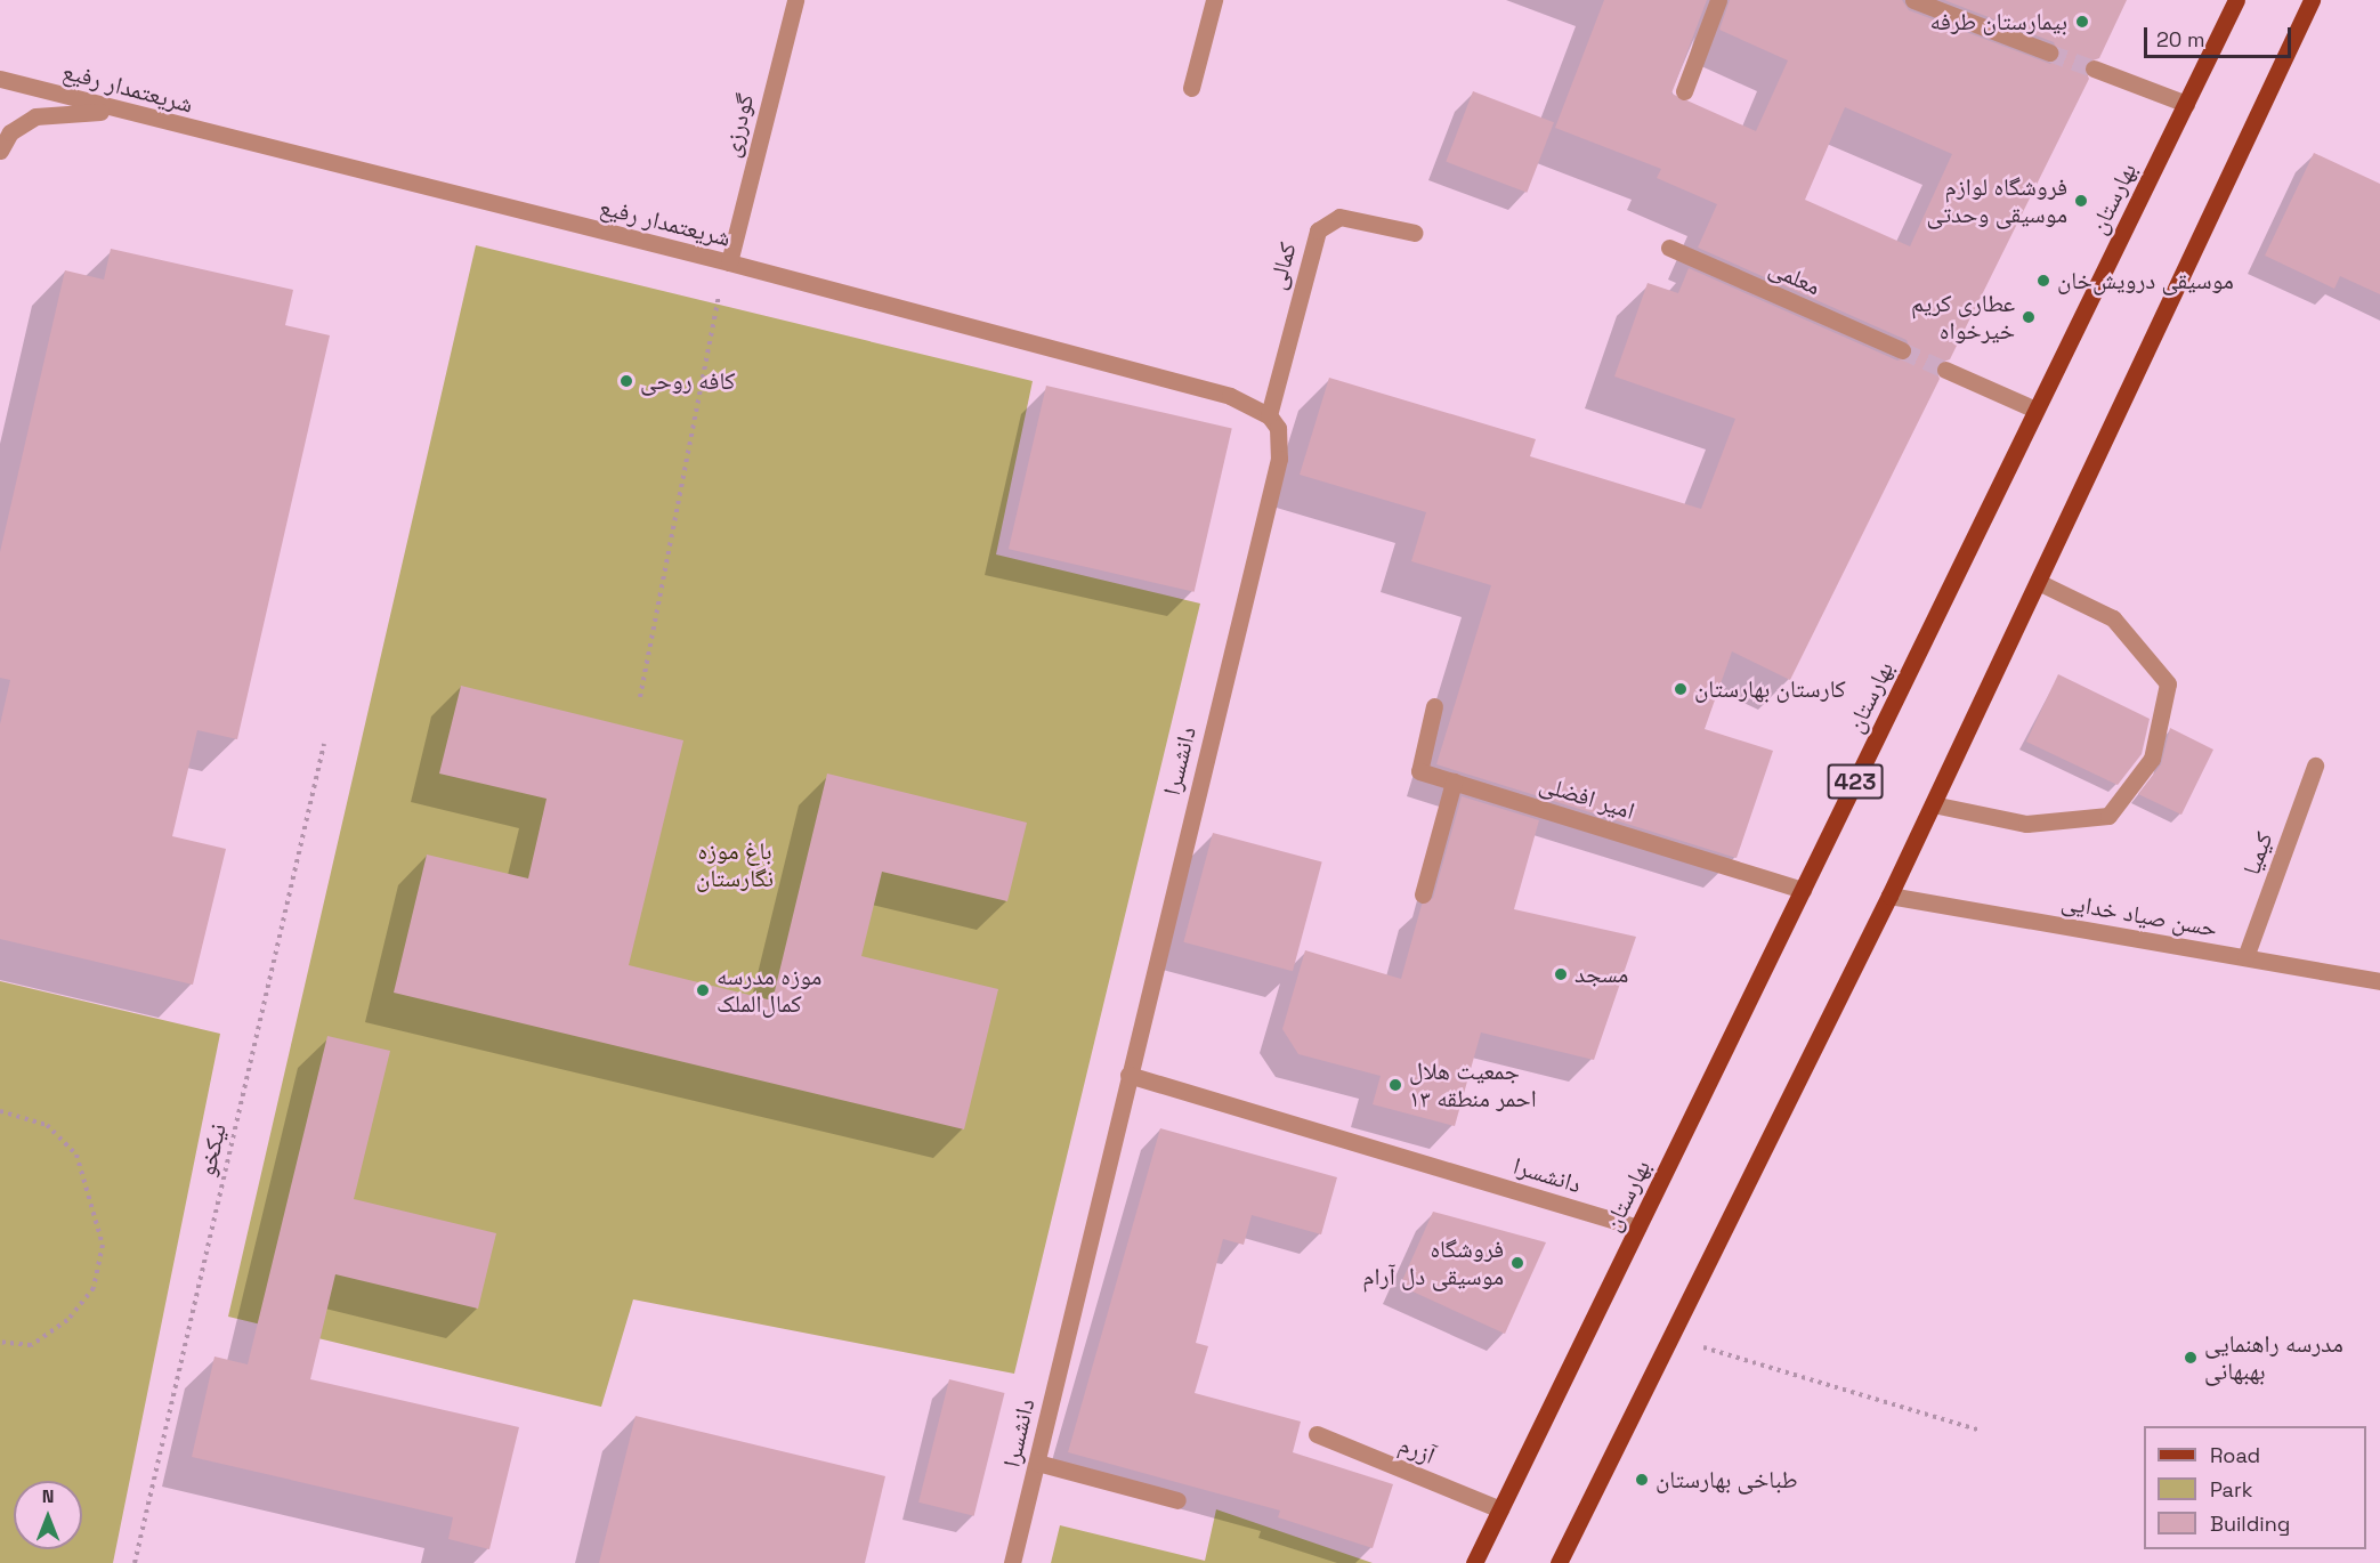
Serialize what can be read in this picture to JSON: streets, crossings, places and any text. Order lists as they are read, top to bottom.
{
  "streets": {
    "main road": ["بهارستان", "423"],
    "street": [
      "شریعتمدار رفیع",
      "گودرزی",
      "کمالی",
      "معلمی",
      "دانشسرا",
      "امیر افضلی",
      "کیمیا",
      "حسن صیاد خدایی",
      "آزرم"
    ],
    "path": ["نیکخو"]
  },
  "crossings": [
    ["شریعتمدار رفیع", "گودرزی"],
    ["شریعتمدار رفیع", "کمالی"],
    ["شریعتمدار رفیع", "دانشسرا"],
    ["بهارستان", "دانشسرا"],
    ["بهارستان", "امیر افضلی"],
    ["بهارستان", "آزرم"],
    ["کمالی", "دانشسرا"],
    ["کیمیا", "حسن صیاد خدایی"]
  ],
  "parks": ["باغ موزه نگارستان"],
  "places": [
    "بیمارستان طرفه",
    "فروشگاه لوازم موسیقی وحدتی",
    "موسیقی درویش‌خان",
    "عطاری کریم خیرخواه",
    "کافه روحی",
    "کارستان بهارستان",
    "مسجد",
    "موزه مدرسه کمال‌الملک",
    "جمعیت هلال احمر منطقه ۱۳",
    "فروشگاه موسیقی دل آرام",
    "مدرسه راهنمایی بهبهانی",
    "طباخی بهارستان"
  ],
  "legend": ["Road", "Park", "Building"],
  "scale_bar": "20 m",
  "north": "top"
}
